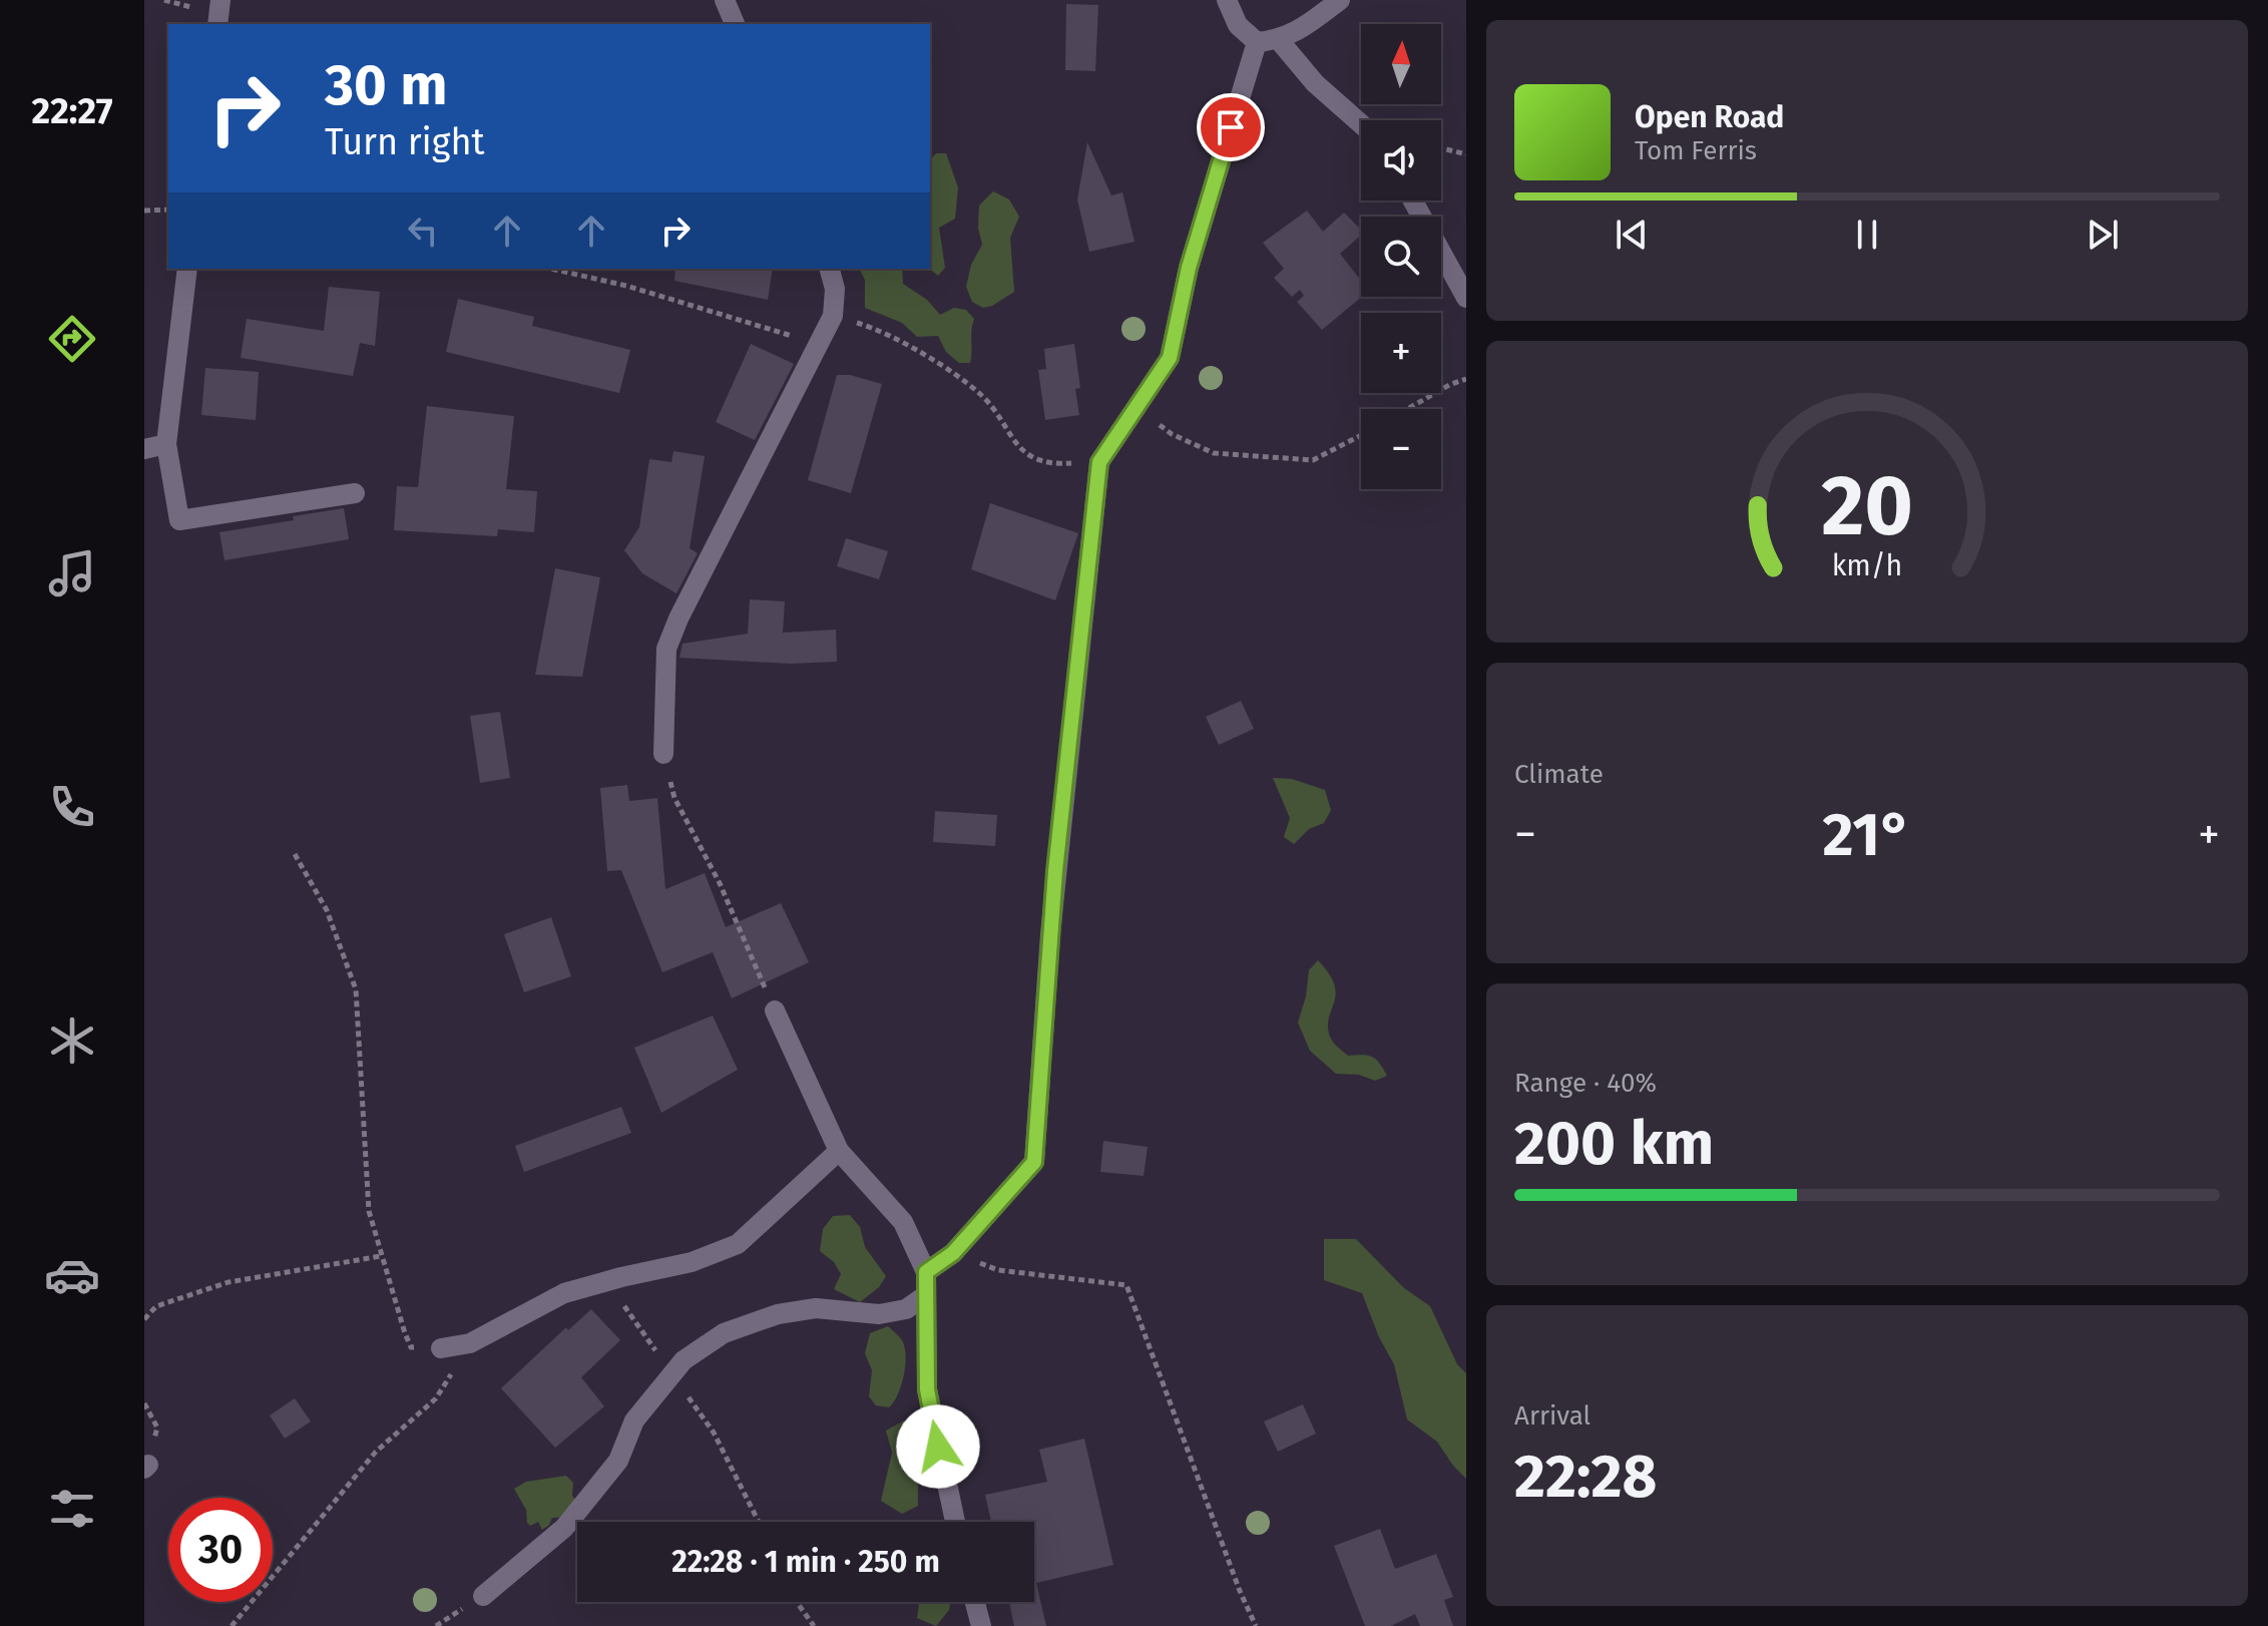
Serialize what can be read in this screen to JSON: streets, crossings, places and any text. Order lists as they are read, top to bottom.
{
  "north": "top",
  "page": {
    "tabs": "22:27",
    "map_buttons": ["+", "−"],
    "turn": ["30 m", "Turn right"],
    "song": ["Open Road", "Tom Ferris"],
    "tile": [
      "Climate",
      ["Range · 40%", "200 km"],
      ["Arrival", "22:28"]
    ],
    "heat": ["−", "21°", "+"],
    "limit": "30",
    "trip": "22:28 · 1 min · 250 m",
    "gauge": ["20", "km/h"]
  }
}
